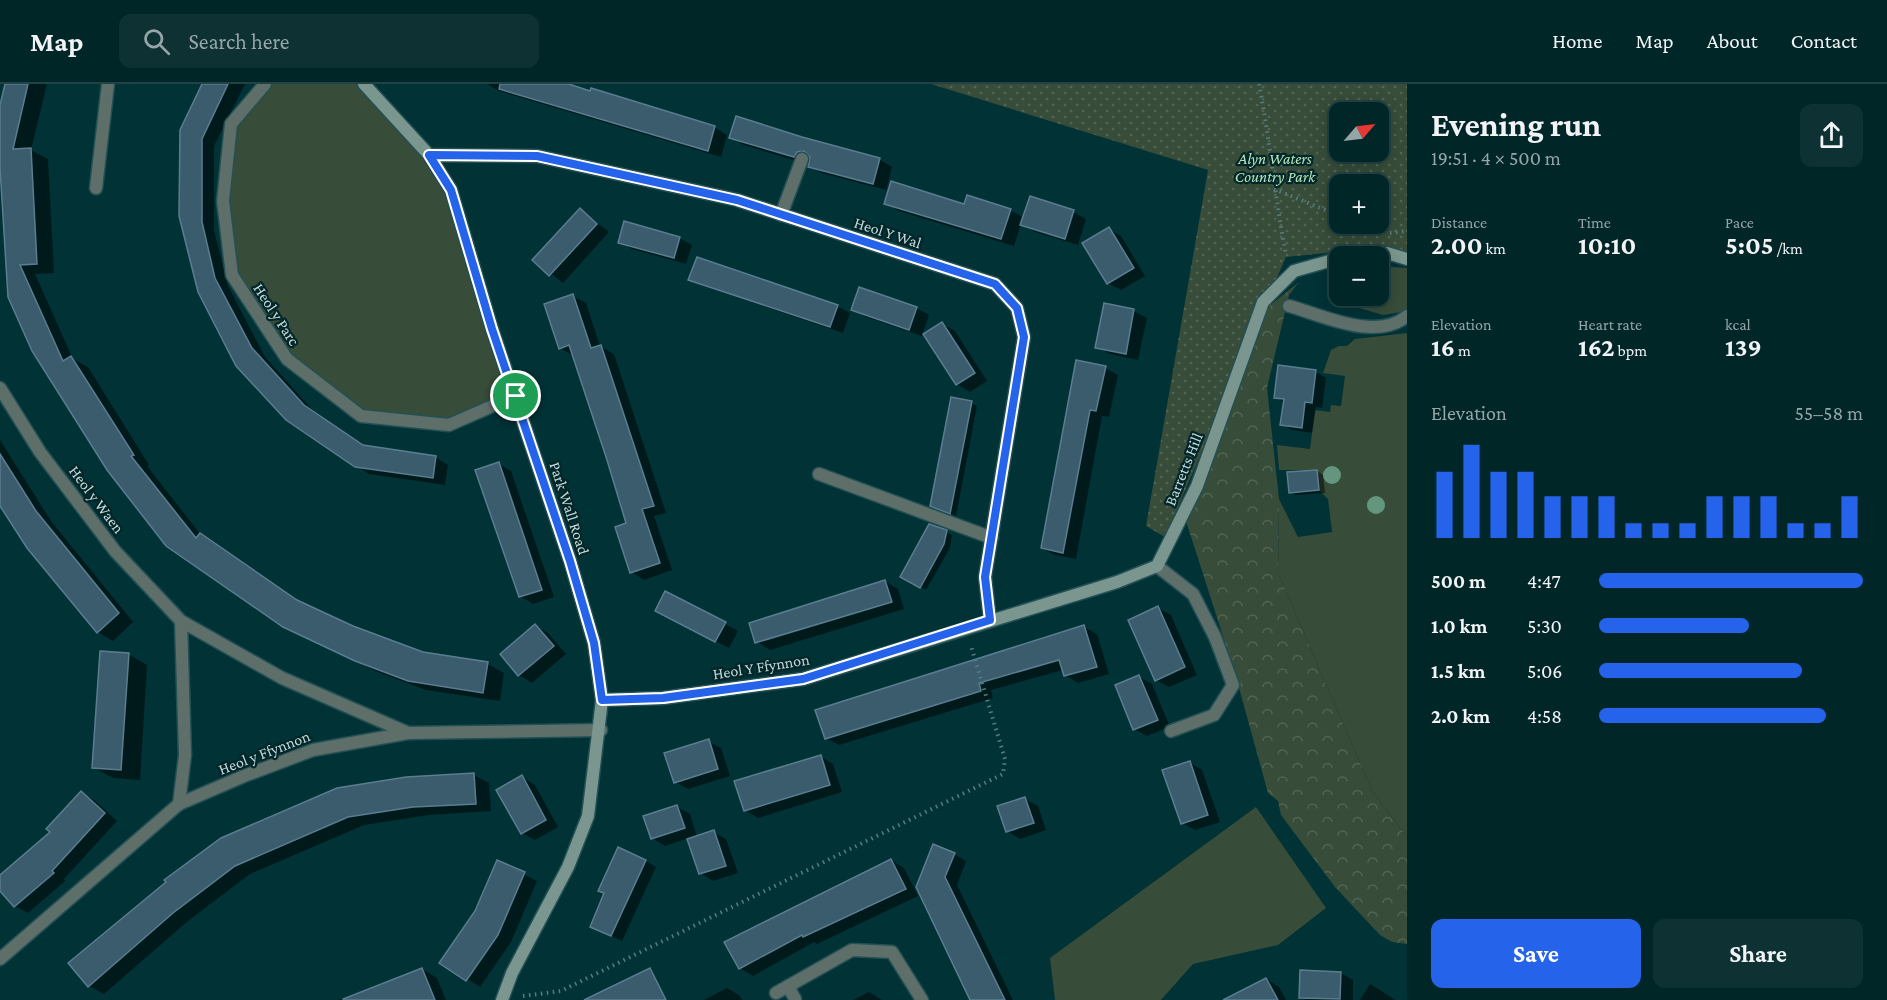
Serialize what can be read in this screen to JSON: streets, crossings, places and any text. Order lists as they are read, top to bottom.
{
  "streets": {
    "street": [
      "Heol Y Wal",
      "Heol y Parc",
      "Barretts Hill",
      "Heol y Waen",
      "Park Wall Road",
      "Heol Y Ffynnon",
      "Heol y Ffynnon"
    ]
  },
  "crossings": [
    ["Heol Y Wal", "Park Wall Road"],
    ["Heol Y Wal", "Heol Y Ffynnon"],
    ["Heol y Parc", "Park Wall Road"],
    ["Heol y Waen", "Heol y Ffynnon"],
    ["Park Wall Road", "Heol Y Ffynnon"],
    ["Park Wall Road", "Heol y Ffynnon"]
  ],
  "parks": ["Alyn Waters Country Park"],
  "north": "top right",
  "page": {
    "header": "Map",
    "search": "Search here",
    "nav": [
      "Home",
      "Map",
      "About",
      "Contact"
    ],
    "heading": ["Evening run", "19:51 · 4 × 500 m"],
    "map_buttons": ["+", "−"],
    "stats": [
      ["Distance", "2.00 km"],
      ["Time", "10:10"],
      ["Pace", "5:05 /km"],
      ["Elevation", "16 m"],
      ["Heart rate", "162 bpm"],
      ["kcal", "139"]
    ],
    "chart": ["Elevation", "55–58 m"],
    "list": [
      {
        "name": "500 m",
        "note": "4:47"
      },
      {
        "name": "1.0 km",
        "note": "5:30"
      },
      {
        "name": "1.5 km",
        "note": "5:06"
      },
      {
        "name": "2.0 km",
        "note": "4:58"
      }
    ],
    "buttons": ["Save", "Share"]
  }
}
